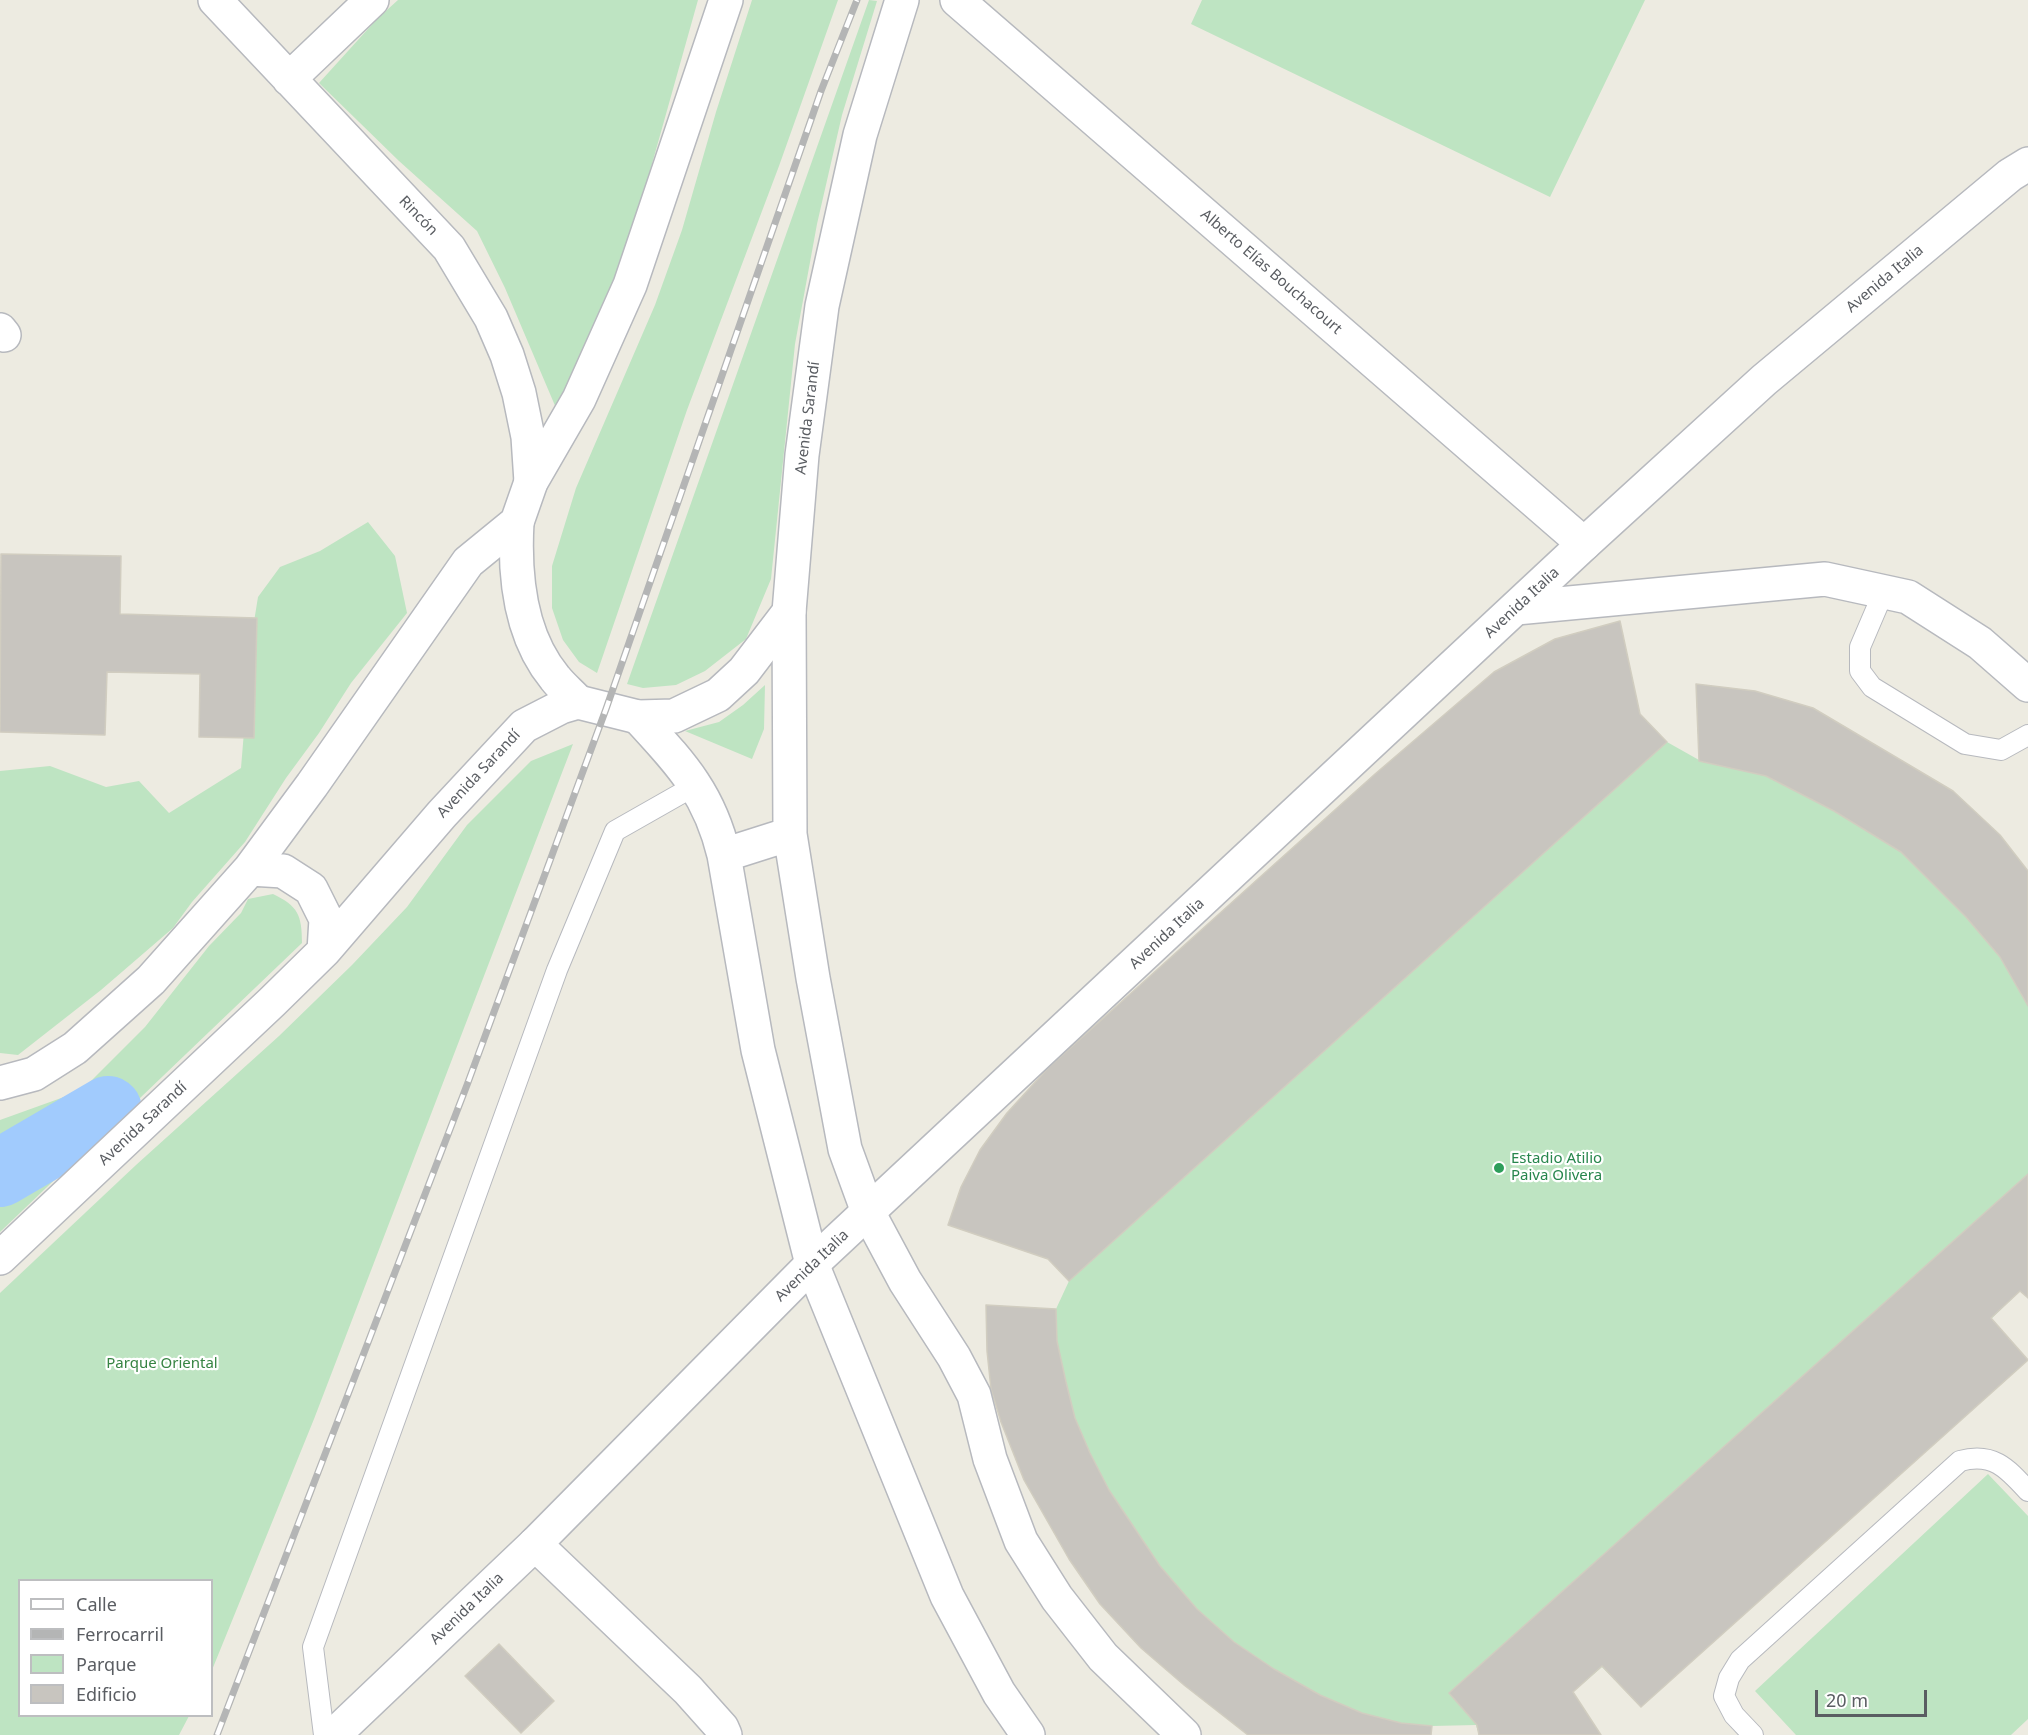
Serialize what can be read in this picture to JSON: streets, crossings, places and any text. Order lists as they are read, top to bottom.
{
  "streets": {
    "street": [
      "Rincón",
      "Alberto Elías Bouchacourt",
      "Avenida Italia",
      "Avenida Sarandí"
    ]
  },
  "crossings": [
    ["Alberto Elías Bouchacourt", "Avenida Italia"],
    ["Avenida Italia", "Avenida Sarandí"]
  ],
  "parks": ["Parque Oriental"],
  "places": ["Estadio Atilio Paiva Olivera"],
  "legend": [
    "Calle",
    "Ferrocarril",
    "Parque",
    "Edificio"
  ],
  "scale_bar": "20 m"
}
